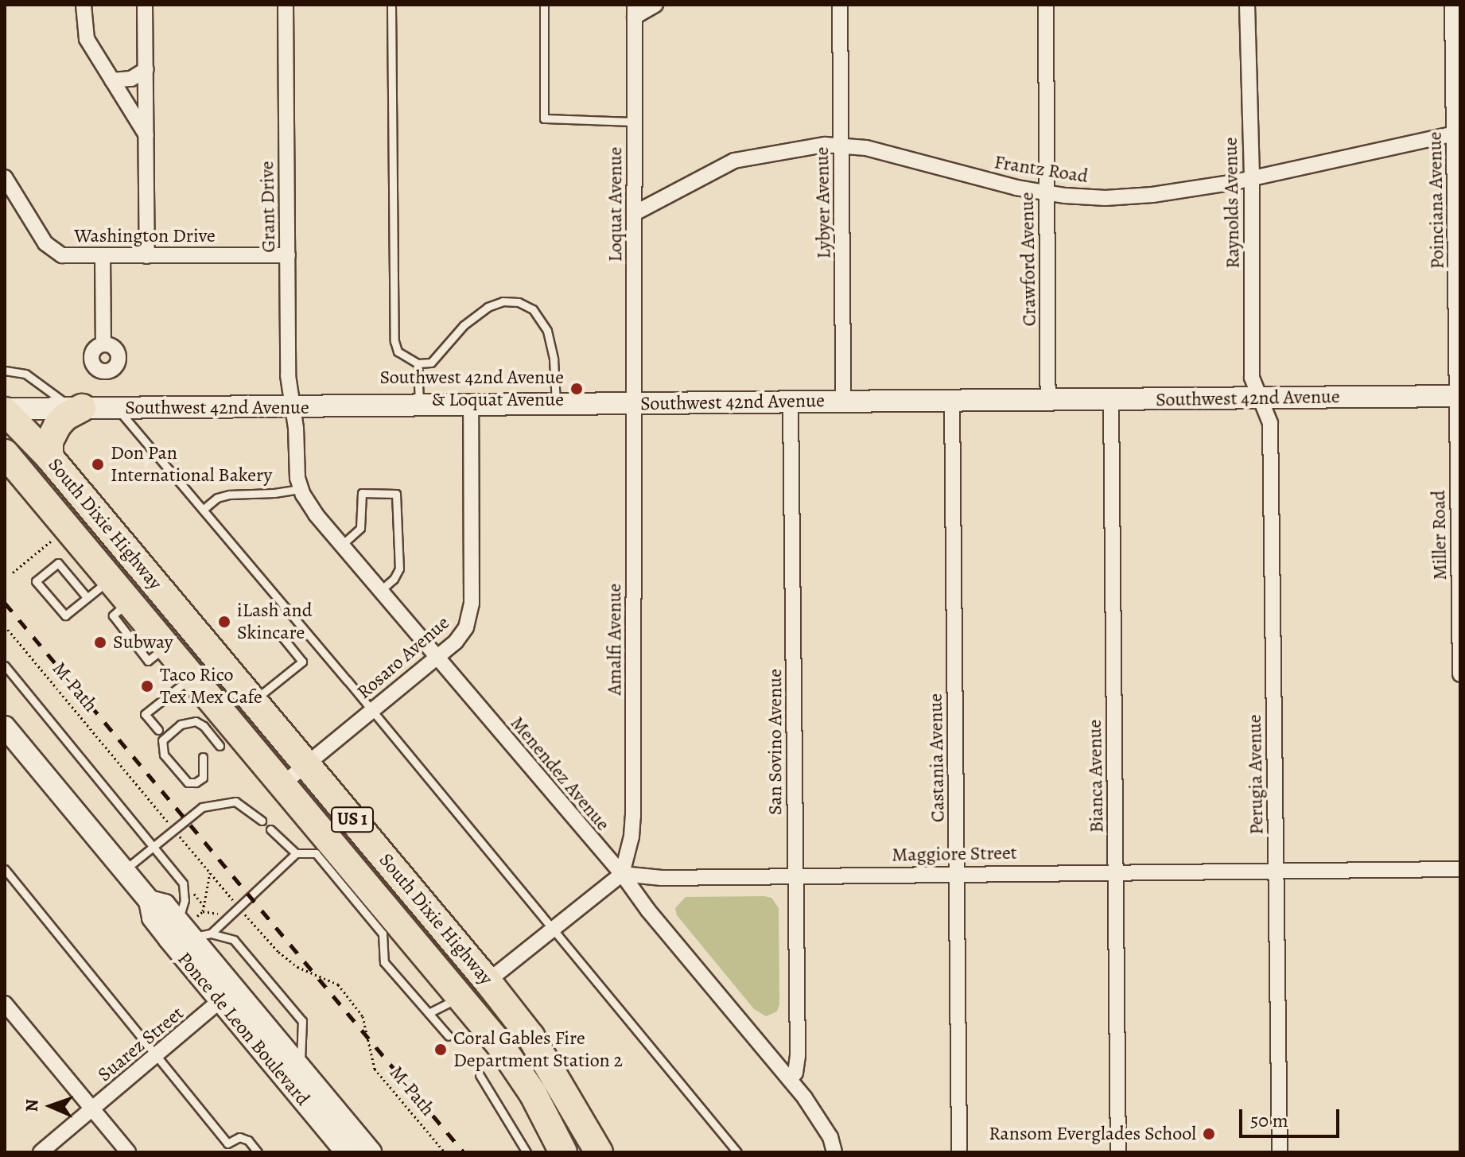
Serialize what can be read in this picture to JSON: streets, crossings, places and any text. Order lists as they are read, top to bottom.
{
  "streets": {
    "highway": ["South Dixie Highway", "US 1"],
    "main road": ["Southwest 42nd Avenue", "Ponce de Leon Boulevard"],
    "street": [
      "Frantz Road",
      "Poinciana Avenue",
      "Lybyer Avenue",
      "Raynolds Avenue",
      "Loquat Avenue",
      "Grant Drive",
      "Washington Drive",
      "Crawford Avenue",
      "Miller Road",
      "Amalfi Avenue",
      "Rosaro Avenue",
      "San Sovino Avenue",
      "Castania Avenue",
      "Menendez Avenue",
      "Perugia Avenue",
      "Bianca Avenue",
      "Maggiore Street",
      "Suarez Street"
    ],
    "path": ["M-Path"]
  },
  "crossings": [
    ["Frantz Road", "Poinciana Avenue"],
    ["Frantz Road", "Lybyer Avenue"],
    ["Frantz Road", "Raynolds Avenue"],
    ["Frantz Road", "Loquat Avenue"],
    ["Frantz Road", "Crawford Avenue"],
    ["Poinciana Avenue", "Southwest 42nd Avenue"],
    ["Poinciana Avenue", "Miller Road"],
    ["Lybyer Avenue", "Southwest 42nd Avenue"],
    ["Raynolds Avenue", "Southwest 42nd Avenue"],
    ["Raynolds Avenue", "Perugia Avenue"],
    ["Loquat Avenue", "Southwest 42nd Avenue"],
    ["Loquat Avenue", "Amalfi Avenue"],
    ["Grant Drive", "Washington Drive"],
    ["Grant Drive", "Southwest 42nd Avenue"],
    ["Grant Drive", "Menendez Avenue"],
    ["Crawford Avenue", "Southwest 42nd Avenue"],
    ["Southwest 42nd Avenue", "South Dixie Highway"],
    ["Southwest 42nd Avenue", "Miller Road"],
    ["Southwest 42nd Avenue", "Amalfi Avenue"],
    ["Southwest 42nd Avenue", "Rosaro Avenue"],
    ["Southwest 42nd Avenue", "San Sovino Avenue"],
    ["Southwest 42nd Avenue", "Castania Avenue"],
    ["Southwest 42nd Avenue", "Menendez Avenue"],
    ["Southwest 42nd Avenue", "Perugia Avenue"],
    ["Southwest 42nd Avenue", "Bianca Avenue"],
    ["South Dixie Highway", "Rosaro Avenue"],
    ["Amalfi Avenue", "Menendez Avenue"],
    ["Amalfi Avenue", "Maggiore Street"],
    ["Rosaro Avenue", "Menendez Avenue"],
    ["San Sovino Avenue", "Menendez Avenue"],
    ["San Sovino Avenue", "Maggiore Street"],
    ["Castania Avenue", "Maggiore Street"],
    ["Menendez Avenue", "Maggiore Street"],
    ["Perugia Avenue", "Maggiore Street"],
    ["Bianca Avenue", "Maggiore Street"],
    ["Ponce de Leon Boulevard", "Suarez Street"]
  ],
  "places": [
    "Southwest 42nd Avenue & Loquat Avenue",
    "Don Pan International Bakery",
    "iLash and Skincare",
    "Subway",
    "Taco Rico Tex Mex Cafe",
    "Coral Gables Fire Department Station 2",
    "Ransom Everglades School"
  ],
  "scale_bar": "50 m",
  "north": "left"
}
